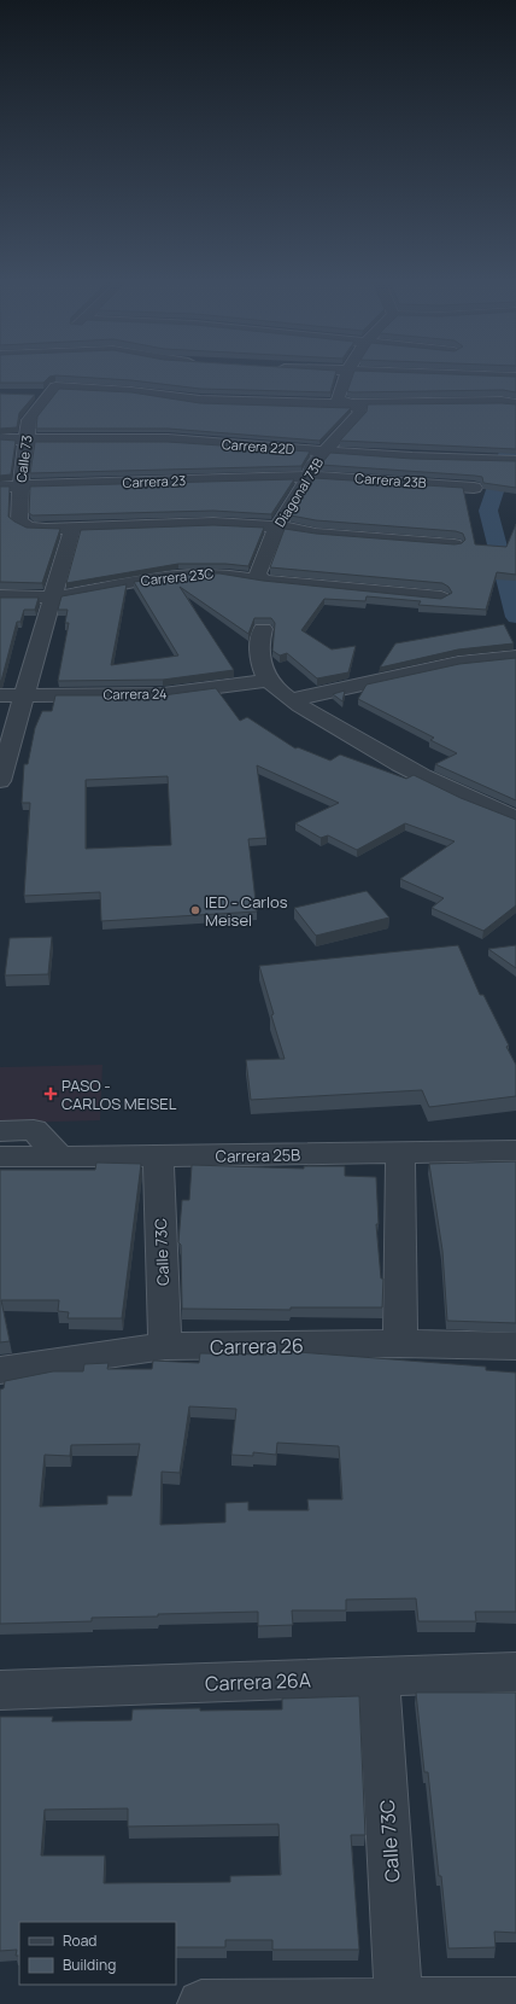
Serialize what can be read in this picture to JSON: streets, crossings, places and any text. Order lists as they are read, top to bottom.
{
  "streets": {
    "street": [
      "Carrera 22D",
      "Calle 73",
      "Carrera 23B",
      "Carrera 23",
      "Diagonal 73B",
      "Carrera 23C",
      "Carrera 24",
      "Carrera 25B",
      "Calle 73C",
      "Carrera 26",
      "Carrera 26A"
    ]
  },
  "crossings": [
    ["Carrera 22D", "Calle 73"],
    ["Carrera 22D", "Diagonal 73B"],
    ["Calle 73", "Carrera 23"],
    ["Carrera 23B", "Carrera 23"],
    ["Carrera 23B", "Diagonal 73B"],
    ["Carrera 23", "Diagonal 73B"],
    ["Diagonal 73B", "Carrera 23C"],
    ["Carrera 25B", "Calle 73C"],
    ["Calle 73C", "Carrera 26"],
    ["Calle 73C", "Carrera 26A"]
  ],
  "places": {
    "other": ["IED - Carlos Meisel"],
    "health": ["PASO - CARLOS MEISEL"]
  },
  "legend": ["Road", "Building"]
}
